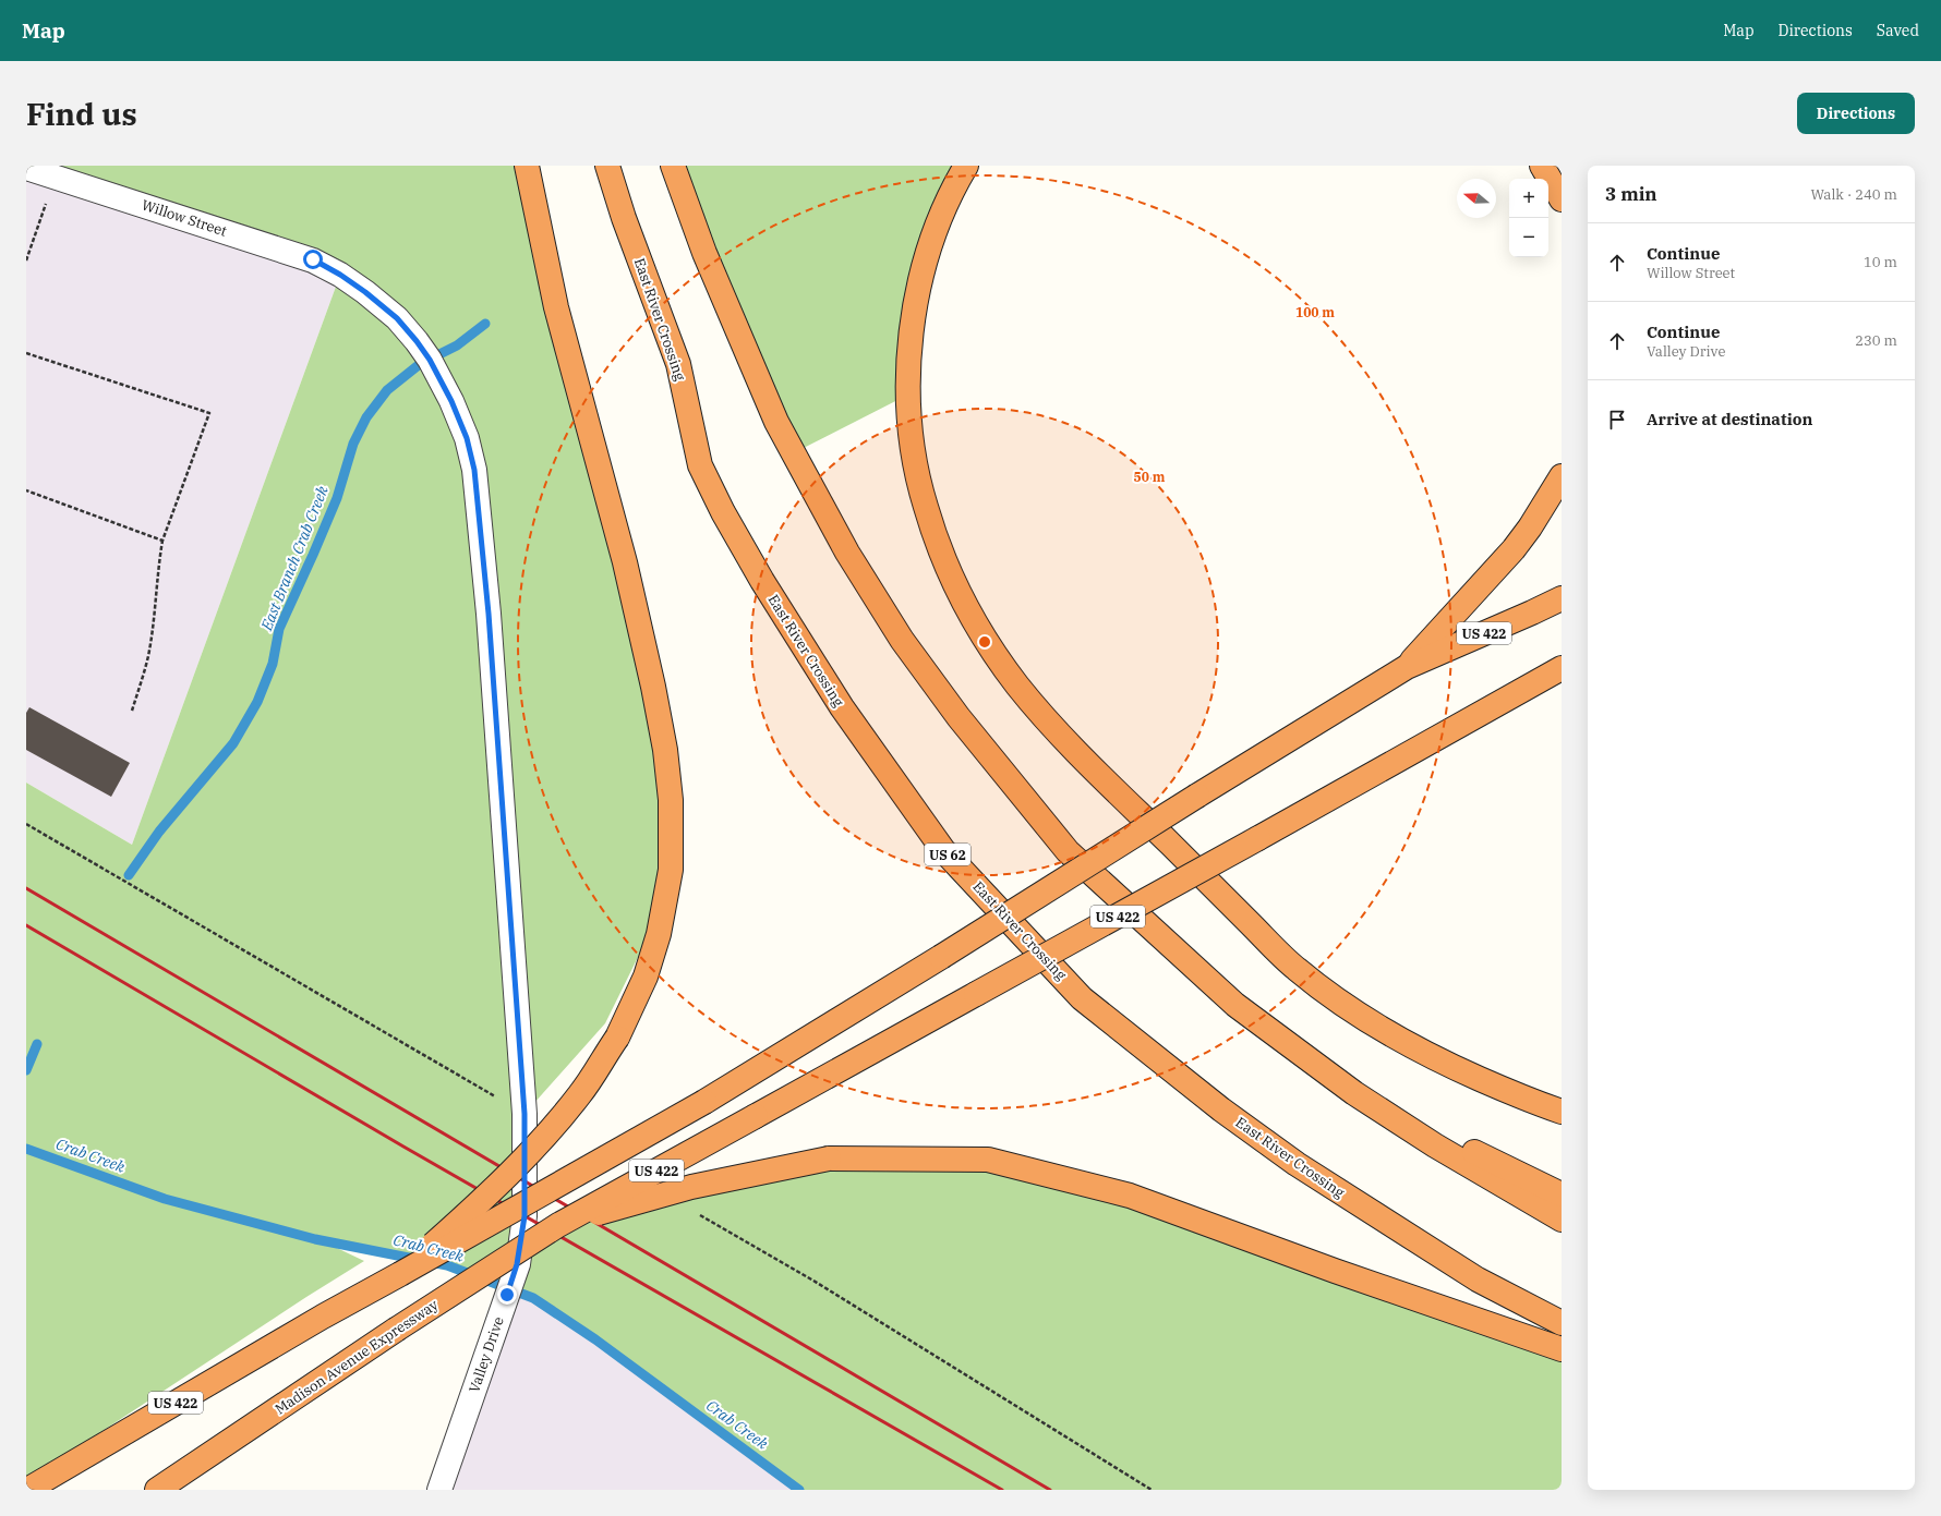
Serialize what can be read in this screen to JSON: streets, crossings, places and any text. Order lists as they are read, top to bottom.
{
  "streets": {
    "highway": [
      "East River Crossing",
      "US 422",
      "US 62",
      "Madison Avenue Expressway"
    ],
    "street": ["Willow Street", "Valley Drive"]
  },
  "crossings": [
    ["Willow Street", "Valley Drive"],
    ["US 422", "Madison Avenue Expressway"]
  ],
  "water": ["East Branch Crab Creek", "Crab Creek"],
  "north": "left",
  "page": {
    "header": "Map",
    "nav": ["Map", "Directions", "Saved"],
    "buttons": "Directions",
    "title": "Find us",
    "heading": ["3 min", "Walk · 240 m"],
    "map_buttons": ["+", "−"],
    "list": [
      ["Continue", "Willow Street", "10 m"],
      ["Continue", "Valley Drive", "230 m"],
      "Arrive at destination"
    ]
  },
  "rings": ["100 m", "50 m"]
}
